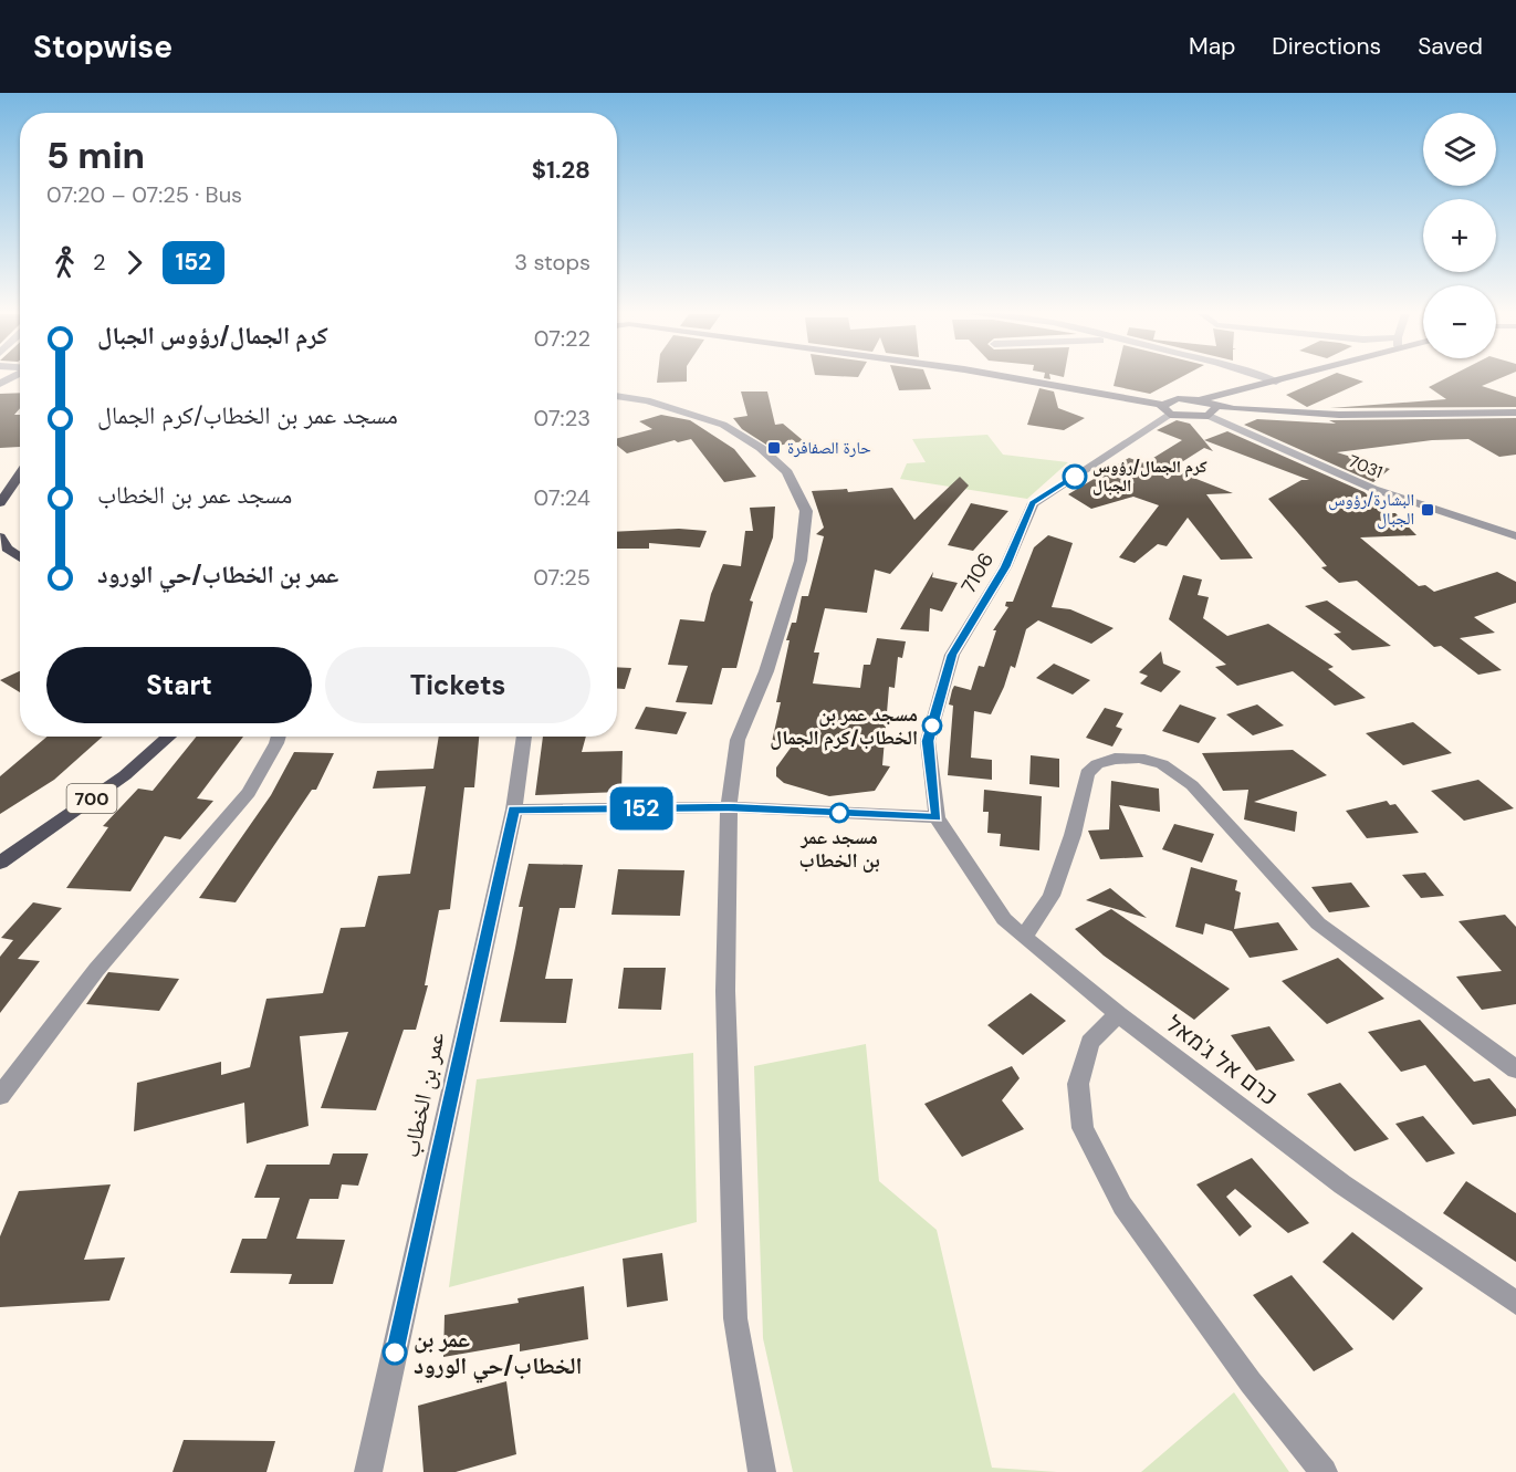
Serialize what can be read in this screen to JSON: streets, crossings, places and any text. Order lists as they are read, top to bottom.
{
  "streets": {
    "main road": ["700"],
    "street": [
      "7031",
      "7106",
      "כרם אל ג'מאל",
      "عمر بن الخطاب"
    ]
  },
  "crossings": [
    ["7106", "כרם אל ג'מאל"]
  ],
  "places": {
    "transit": ["حارة الصفافرة", "البشارة/رؤوس الجبال"],
    "other": [
      "كرم الجمال/رؤوس الجبال",
      "مسجد عمر بن الخطاب/كرم الجمال",
      "مسجد عمر بن الخطاب",
      "عمر بن الخطاب/حي الورود"
    ]
  },
  "lines": ["bus line 152"],
  "page": {
    "header": "Stopwise",
    "nav": ["Map", "Directions", "Saved"],
    "on_map": "152",
    "map_buttons": ["+", "−"],
    "heading": ["5 min", "07:20 – 07:25 · Bus", "$1.28"],
    "legs": ["2", "152", "3 stops"],
    "list": [
      {
        "name": "كرم الجمال/رؤوس الجبال",
        "value": "07:22"
      },
      {
        "name": "مسجد عمر بن الخطاب/كرم الجمال",
        "value": "07:23"
      },
      {
        "name": "مسجد عمر بن الخطاب",
        "value": "07:24"
      },
      {
        "name": "عمر بن الخطاب/حي الورود",
        "value": "07:25"
      }
    ],
    "buttons": ["Start", "Tickets"]
  }
}
